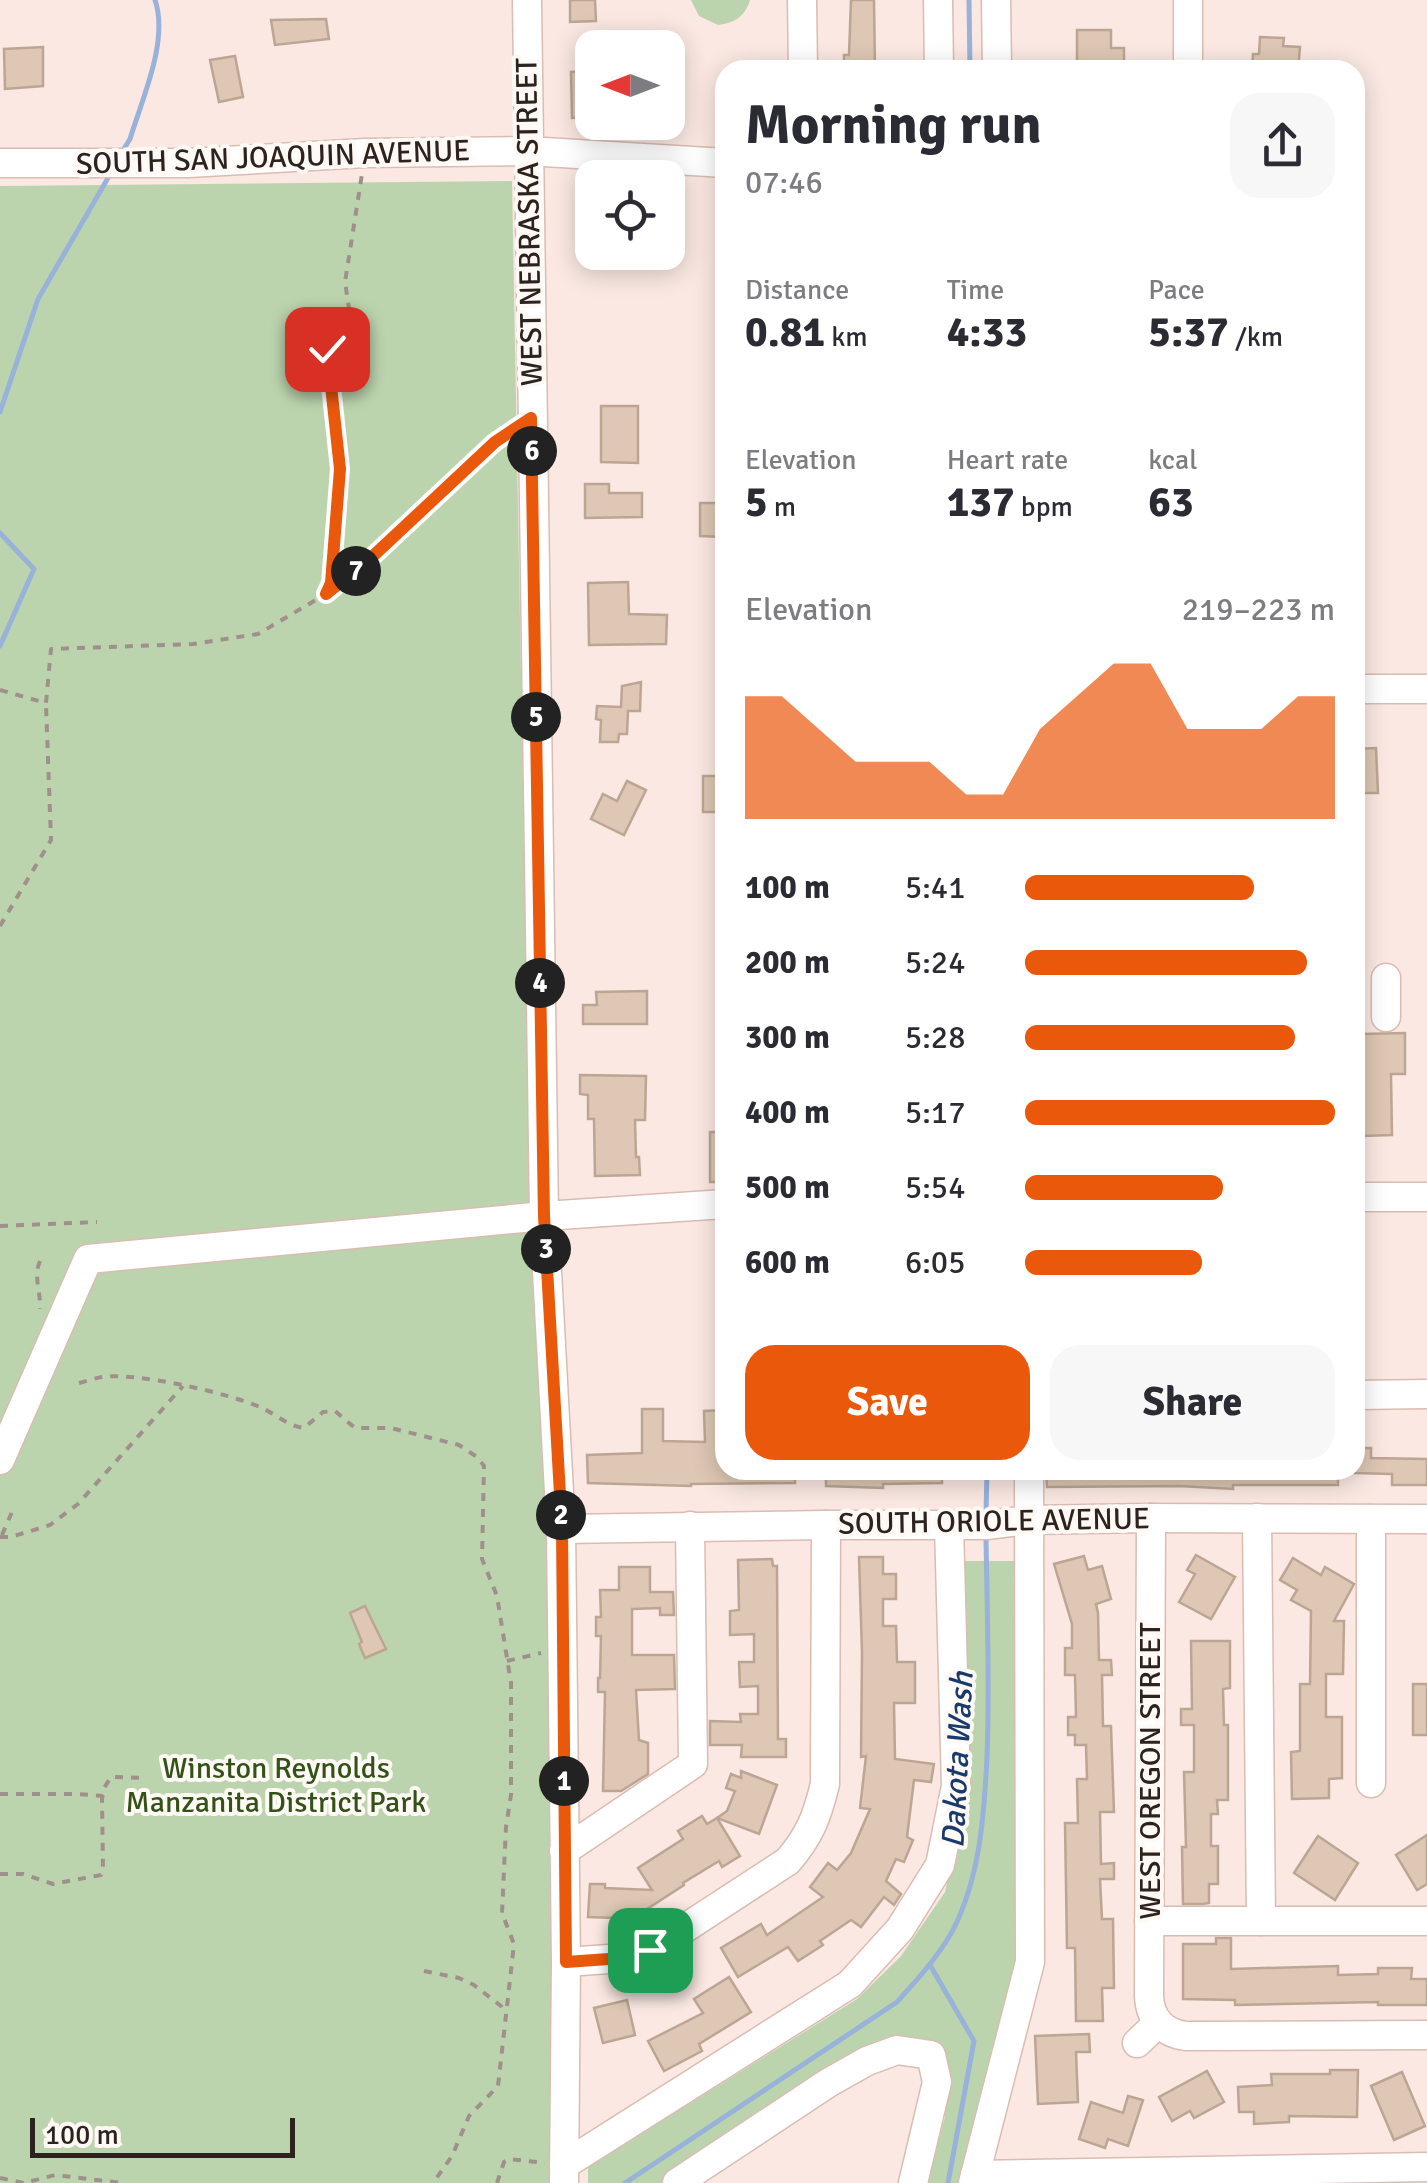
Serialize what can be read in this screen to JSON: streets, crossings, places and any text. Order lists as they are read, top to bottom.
{
  "streets": {
    "street": [
      "SOUTH SAN JOAQUIN AVENUE",
      "WEST NEBRASKA STREET",
      "SOUTH ORIOLE AVENUE",
      "WEST OREGON STREET"
    ]
  },
  "crossings": [
    ["SOUTH SAN JOAQUIN AVENUE", "WEST NEBRASKA STREET"],
    ["WEST NEBRASKA STREET", "SOUTH ORIOLE AVENUE"],
    ["SOUTH ORIOLE AVENUE", "WEST OREGON STREET"]
  ],
  "water": ["Dakota Wash"],
  "parks": ["Winston Reynolds Manzanita District Park"],
  "scale_bar": "100 m",
  "north": "left",
  "page": {
    "heading": ["Morning run", "07:46"],
    "stats": [
      ["Distance", "0.81 km"],
      ["Time", "4:33"],
      ["Pace", "5:37 /km"],
      ["Elevation", "5 m"],
      ["Heart rate", "137 bpm"],
      ["kcal", "63"]
    ],
    "pins": [
      "6",
      "7",
      "5",
      "4",
      "3",
      "2",
      "1"
    ],
    "chart": ["Elevation", "219–223 m"],
    "list": [
      {
        "name": "100 m",
        "note": "5:41"
      },
      {
        "name": "200 m",
        "note": "5:24"
      },
      {
        "name": "300 m",
        "note": "5:28"
      },
      {
        "name": "400 m",
        "note": "5:17"
      },
      {
        "name": "500 m",
        "note": "5:54"
      },
      {
        "name": "600 m",
        "note": "6:05"
      }
    ],
    "buttons": ["Save", "Share"],
    "scale": "100 m"
  }
}
